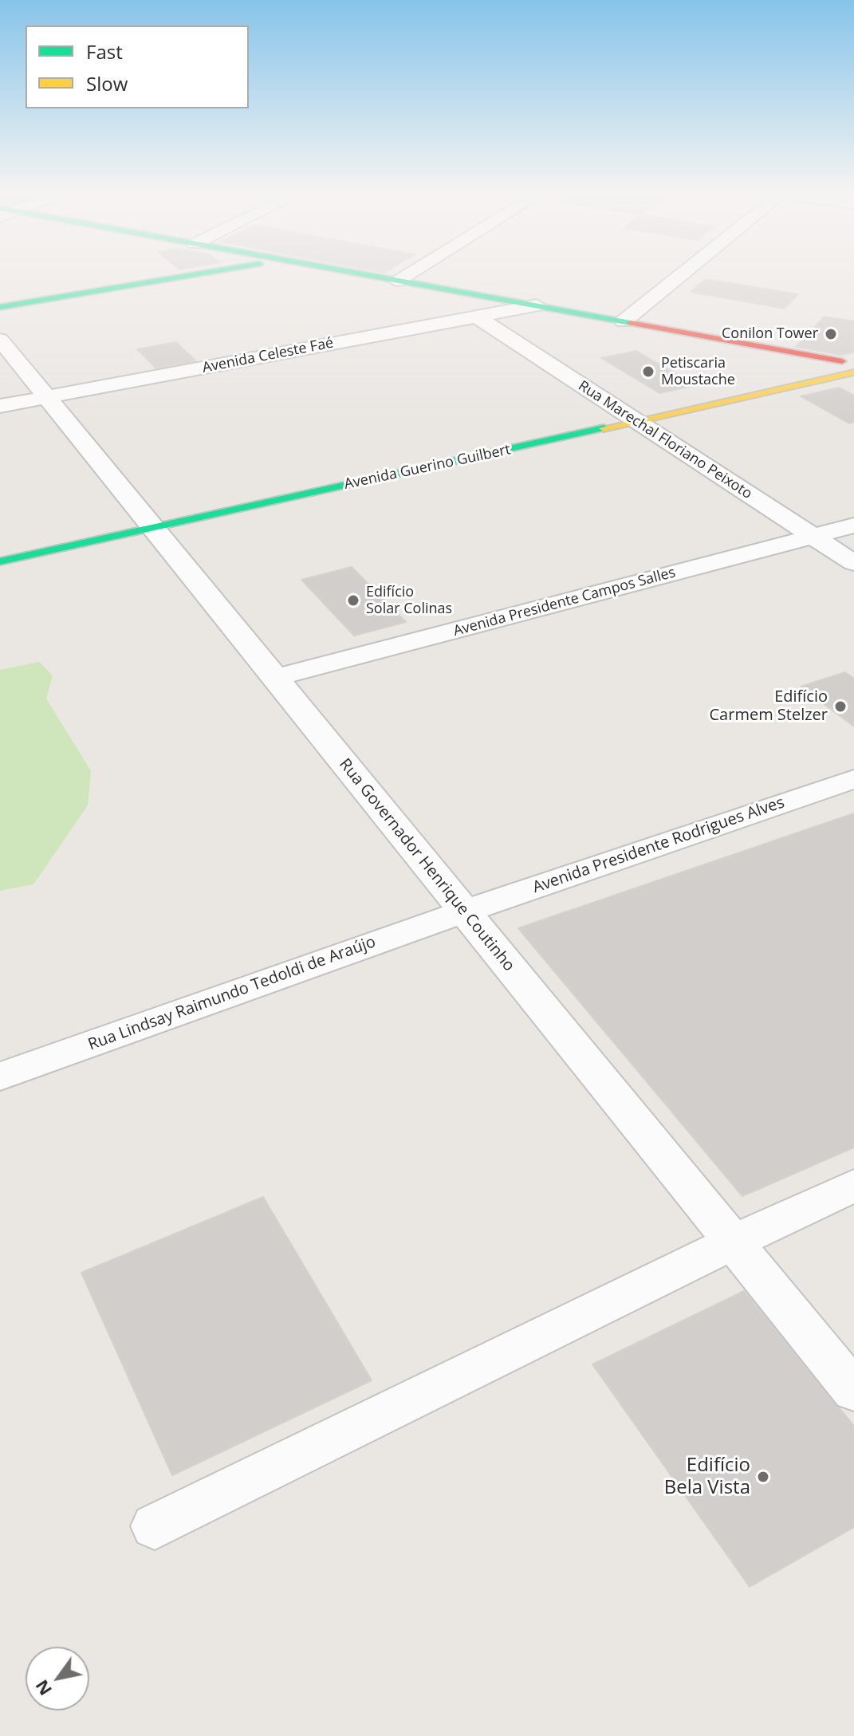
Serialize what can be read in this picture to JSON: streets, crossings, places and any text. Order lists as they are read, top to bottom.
{
  "streets": {
    "street": [
      "Avenida Celeste Faé",
      "Rua Marechal Floriano Peixoto",
      "Avenida Guerino Guilbert",
      "Avenida Presidente Campos Salles",
      "Avenida Presidente Rodrigues Alves",
      "Rua Governador Henrique Coutinho",
      "Rua Lindsay Raimundo Tedoldi de Araújo"
    ]
  },
  "crossings": [
    ["Avenida Celeste Faé", "Rua Marechal Floriano Peixoto"],
    ["Avenida Celeste Faé", "Rua Governador Henrique Coutinho"],
    ["Rua Marechal Floriano Peixoto", "Avenida Guerino Guilbert"],
    ["Rua Marechal Floriano Peixoto", "Avenida Presidente Campos Salles"],
    ["Avenida Guerino Guilbert", "Rua Governador Henrique Coutinho"],
    ["Avenida Presidente Campos Salles", "Rua Governador Henrique Coutinho"],
    ["Avenida Presidente Rodrigues Alves", "Rua Governador Henrique Coutinho"],
    ["Avenida Presidente Rodrigues Alves", "Rua Lindsay Raimundo Tedoldi de Araújo"],
    ["Rua Governador Henrique Coutinho", "Rua Lindsay Raimundo Tedoldi de Araújo"]
  ],
  "places": [
    "Conilon Tower",
    "Petiscaria Moustache",
    "Edifício Solar Colinas",
    "Edifício Carmem Stelzer",
    "Edifício Bela Vista"
  ],
  "legend": ["Fast", "Slow"],
  "north": "bottom left"
}
